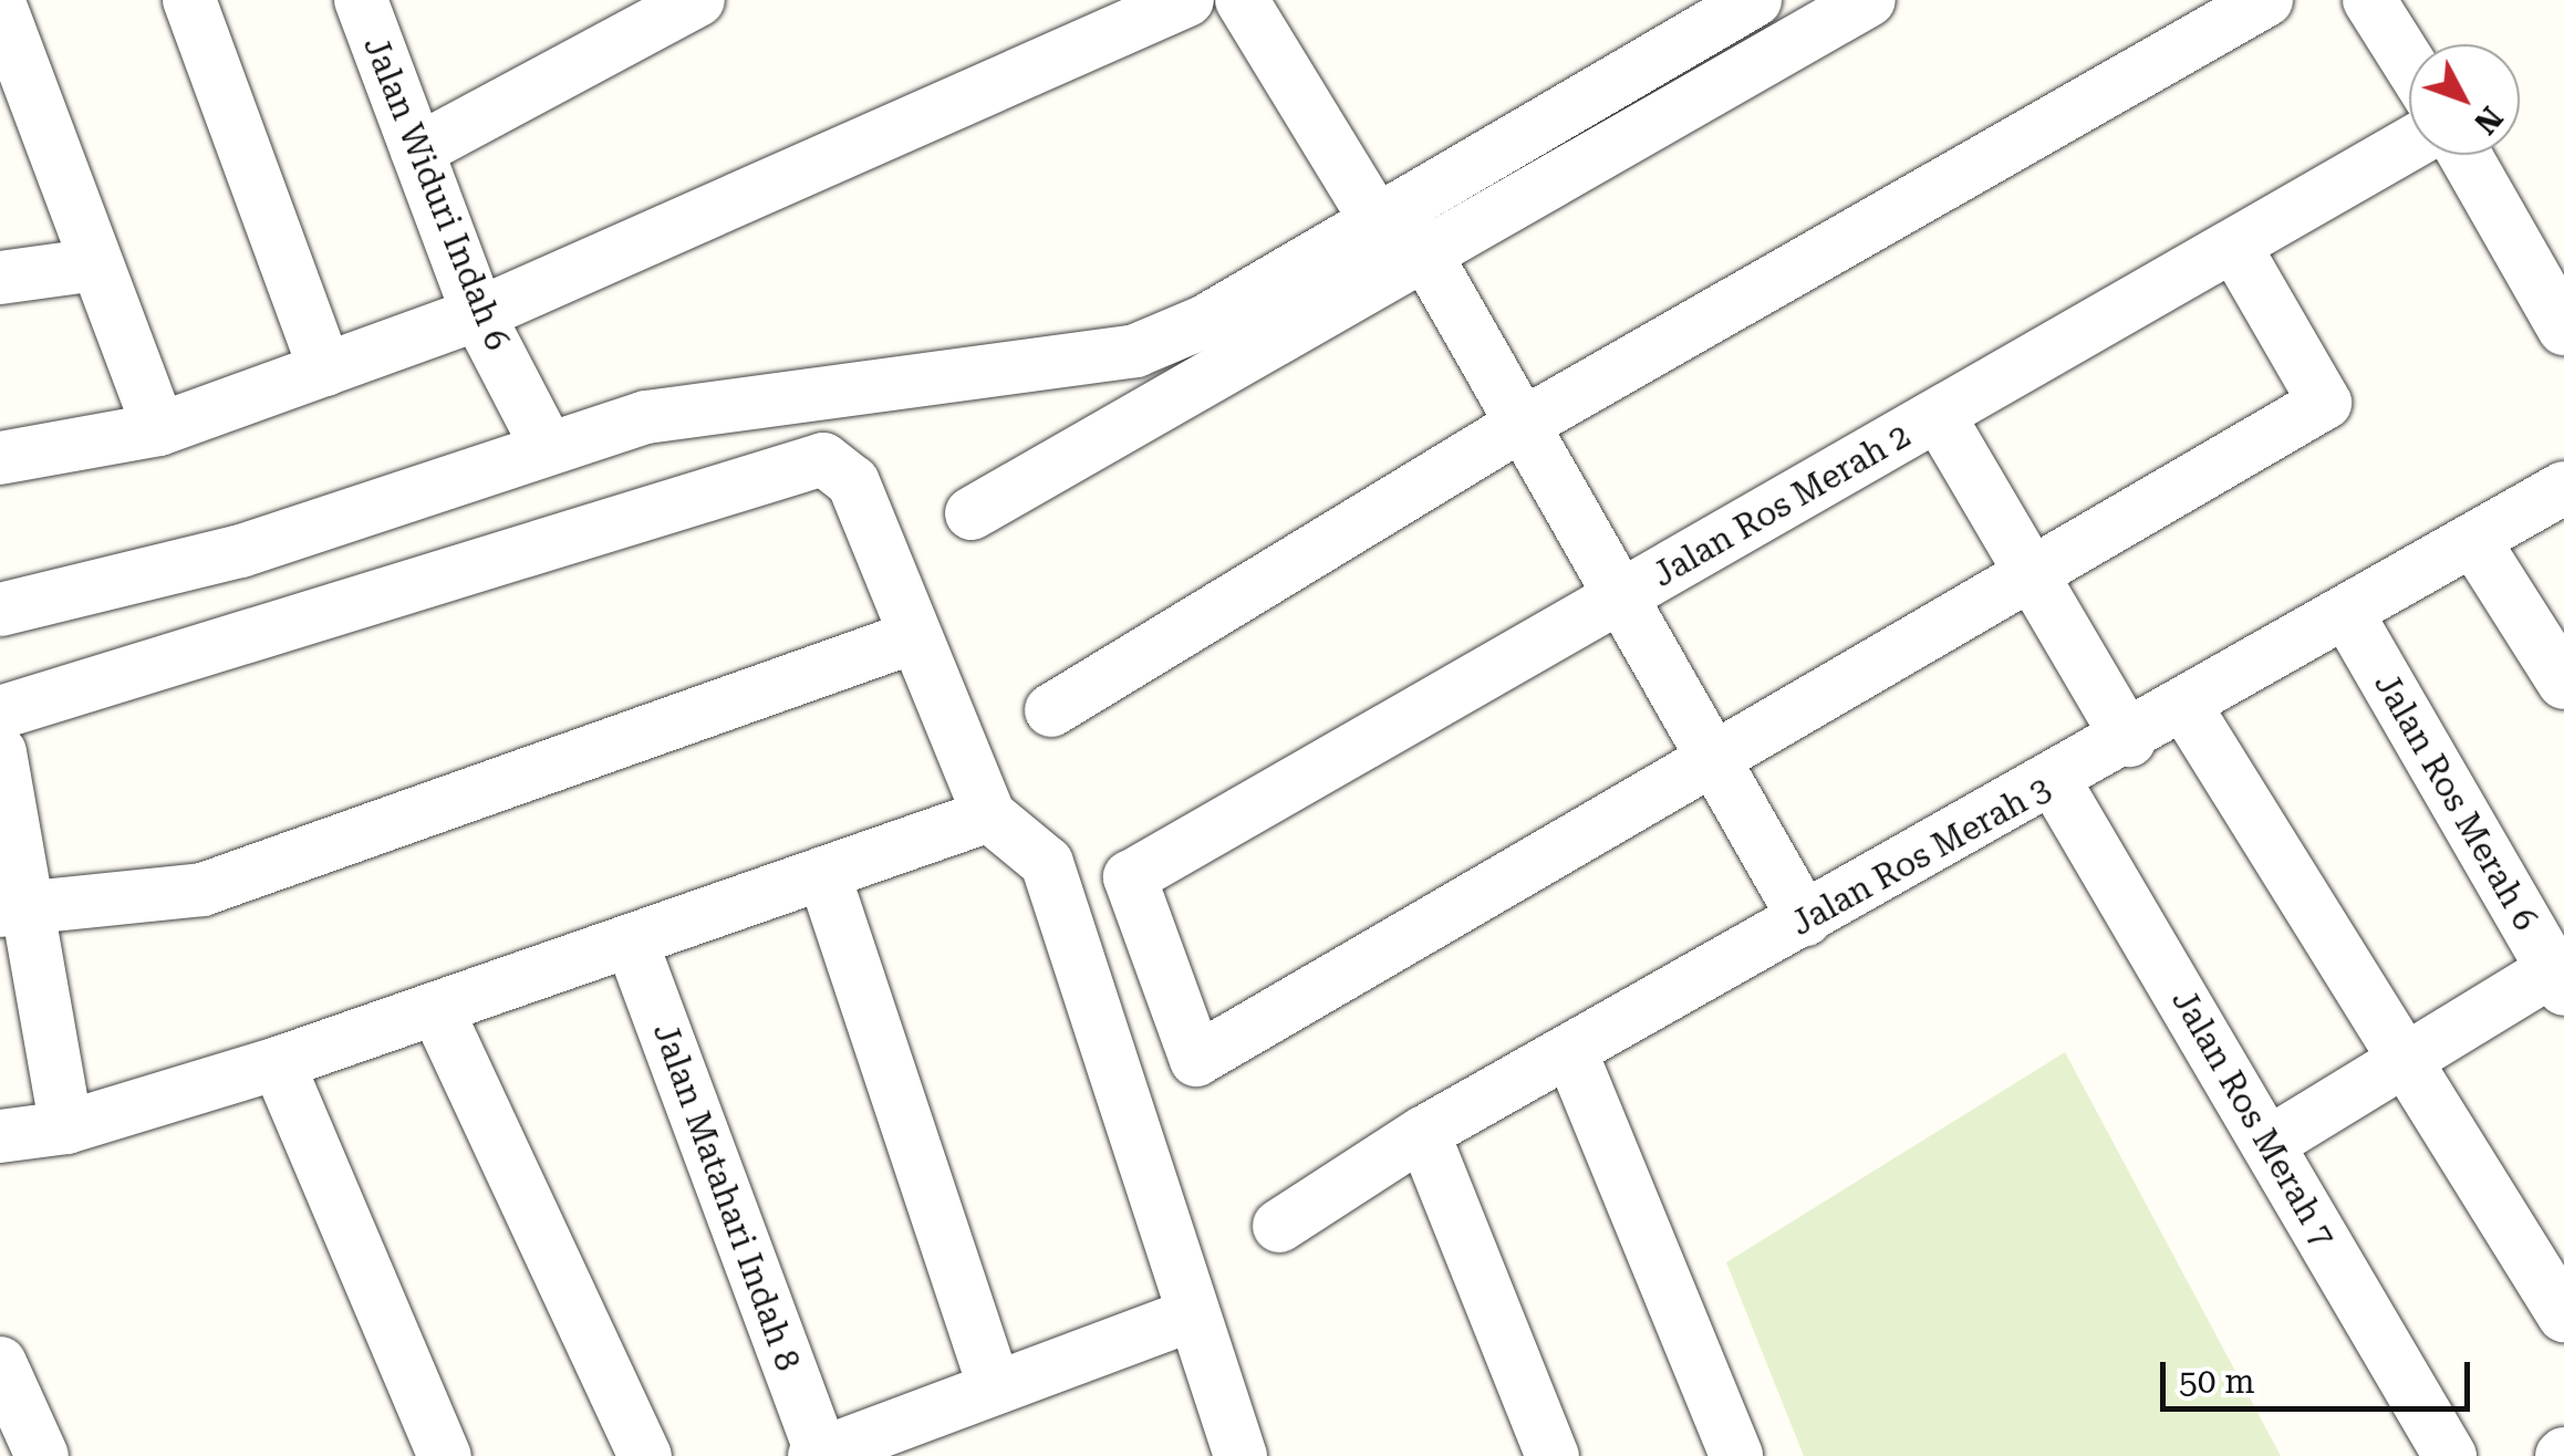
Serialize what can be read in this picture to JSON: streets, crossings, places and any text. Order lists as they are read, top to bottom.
{
  "streets": {
    "street": [
      "Jalan Widuri Indah 6",
      "Jalan Ros Merah 2",
      "Jalan Ros Merah 6",
      "Jalan Ros Merah 3",
      "Jalan Ros Merah 7",
      "Jalan Matahari Indah 8"
    ]
  },
  "crossings": [
    ["Jalan Ros Merah 6", "Jalan Ros Merah 3"],
    ["Jalan Ros Merah 3", "Jalan Ros Merah 7"]
  ],
  "scale_bar": "50 m",
  "north": "bottom right"
}
